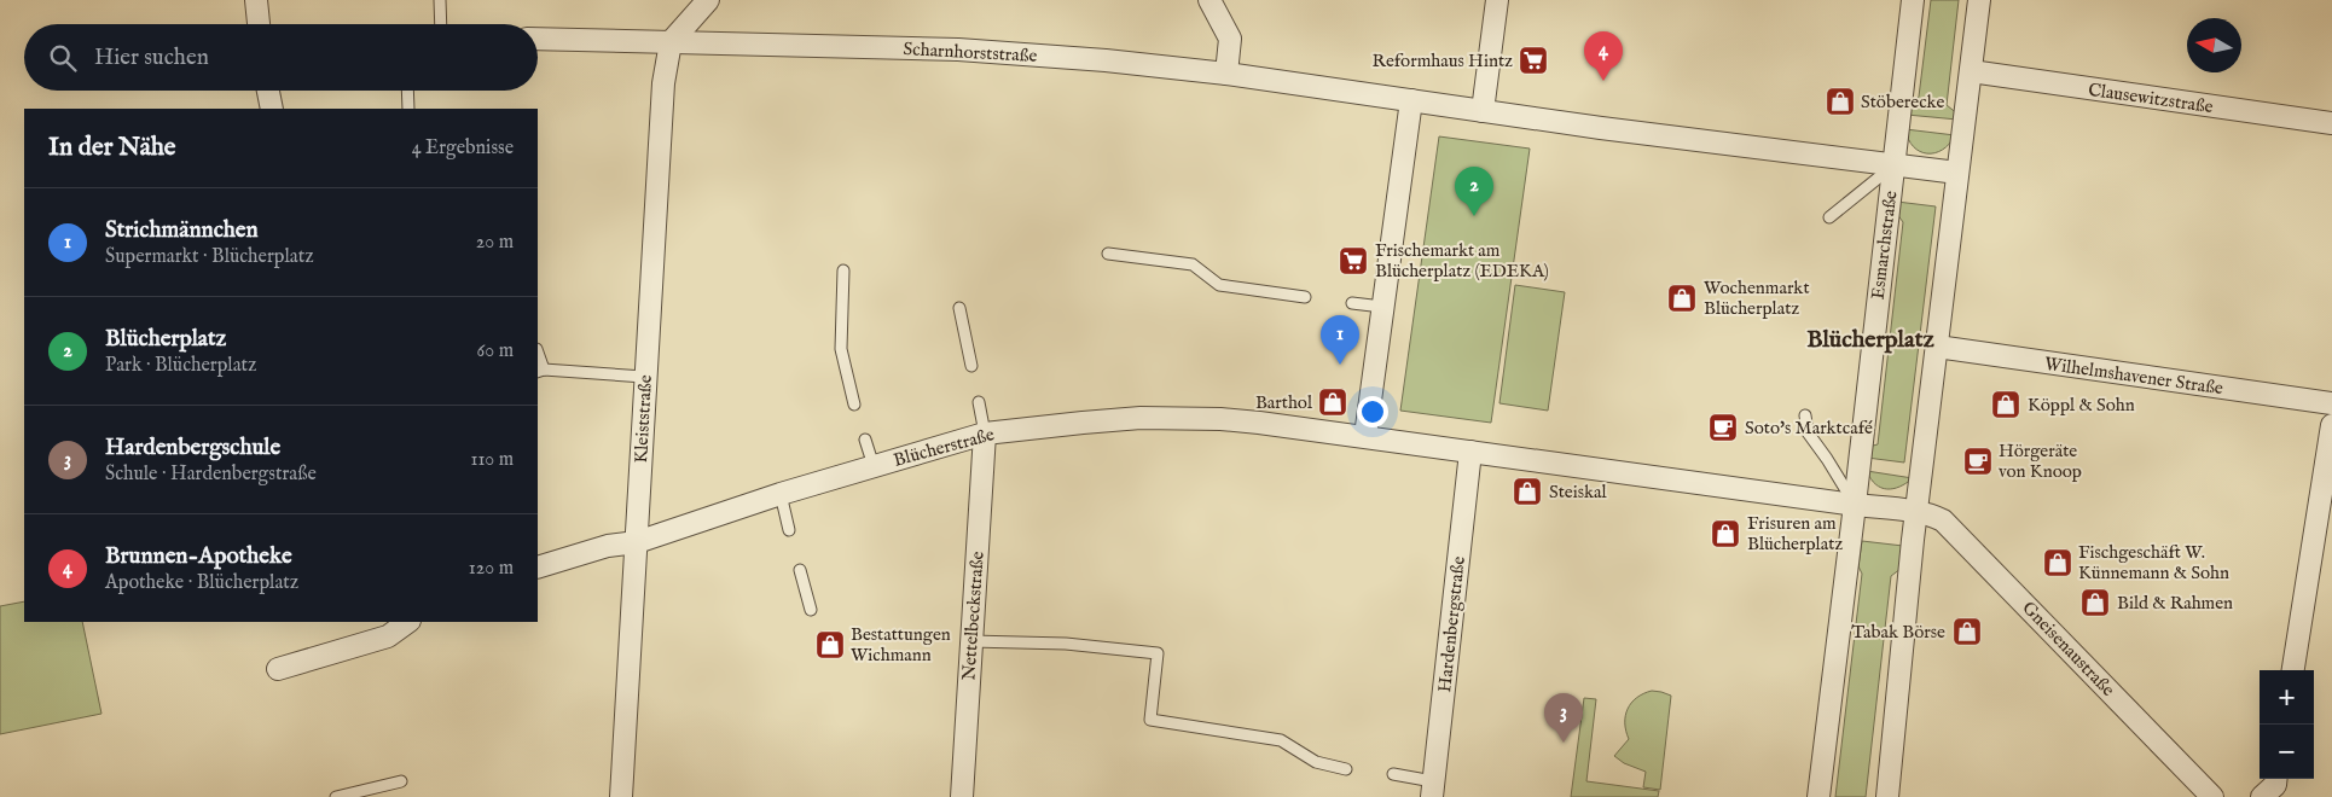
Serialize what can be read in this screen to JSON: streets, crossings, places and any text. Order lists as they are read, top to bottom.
{
  "streets": {
    "street": [
      "Scharnhorststraße",
      "Clausewitzstraße",
      "Esmarchstraße",
      "Wilhelmshavener Straße",
      "Kleiststraße",
      "Blücherstraße",
      "Nettelbeckstraße",
      "Hardenbergstraße",
      "Gneisenaustraße"
    ]
  },
  "crossings": [
    ["Scharnhorststraße", "Kleiststraße"],
    ["Kleiststraße", "Blücherstraße"],
    ["Blücherstraße", "Nettelbeckstraße"]
  ],
  "districts": ["Blücherplatz"],
  "places": {
    "supermarket": ["Reformhaus Hintz", "Frischemarkt am Blücherplatz (EDEKA)"],
    "shop": [
      "Stöberecke",
      "Wochenmarkt Blücherplatz",
      "Barthol",
      "Köppl & Sohn",
      "Steiskal",
      "Frisuren am Blücherplatz",
      "Fischgeschäft W. Künnemann & Sohn",
      "Bild & Rahmen",
      "Tabak Börse",
      "Bestattungen Wichmann"
    ],
    "cafe": ["Soto's Marktcafé", "Hörgeräte von Knoop"]
  },
  "north": "left",
  "page": {
    "search": "Hier suchen",
    "pins": [
      "4",
      "2",
      "1",
      "3"
    ],
    "heading": ["In der Nähe", "4 Ergebnisse"],
    "list": [
      {
        "mark": "1",
        "name": "Strichmännchen",
        "note": "Supermarkt · Blücherplatz",
        "value": "20 m"
      },
      {
        "mark": "2",
        "name": "Blücherplatz",
        "note": "Park · Blücherplatz",
        "value": "60 m"
      },
      {
        "mark": "3",
        "name": "Hardenbergschule",
        "note": "Schule · Hardenbergstraße",
        "value": "110 m"
      },
      {
        "mark": "4",
        "name": "Brunnen-Apotheke",
        "note": "Apotheke · Blücherplatz",
        "value": "120 m"
      }
    ],
    "map_buttons": ["+", "−"]
  }
}
